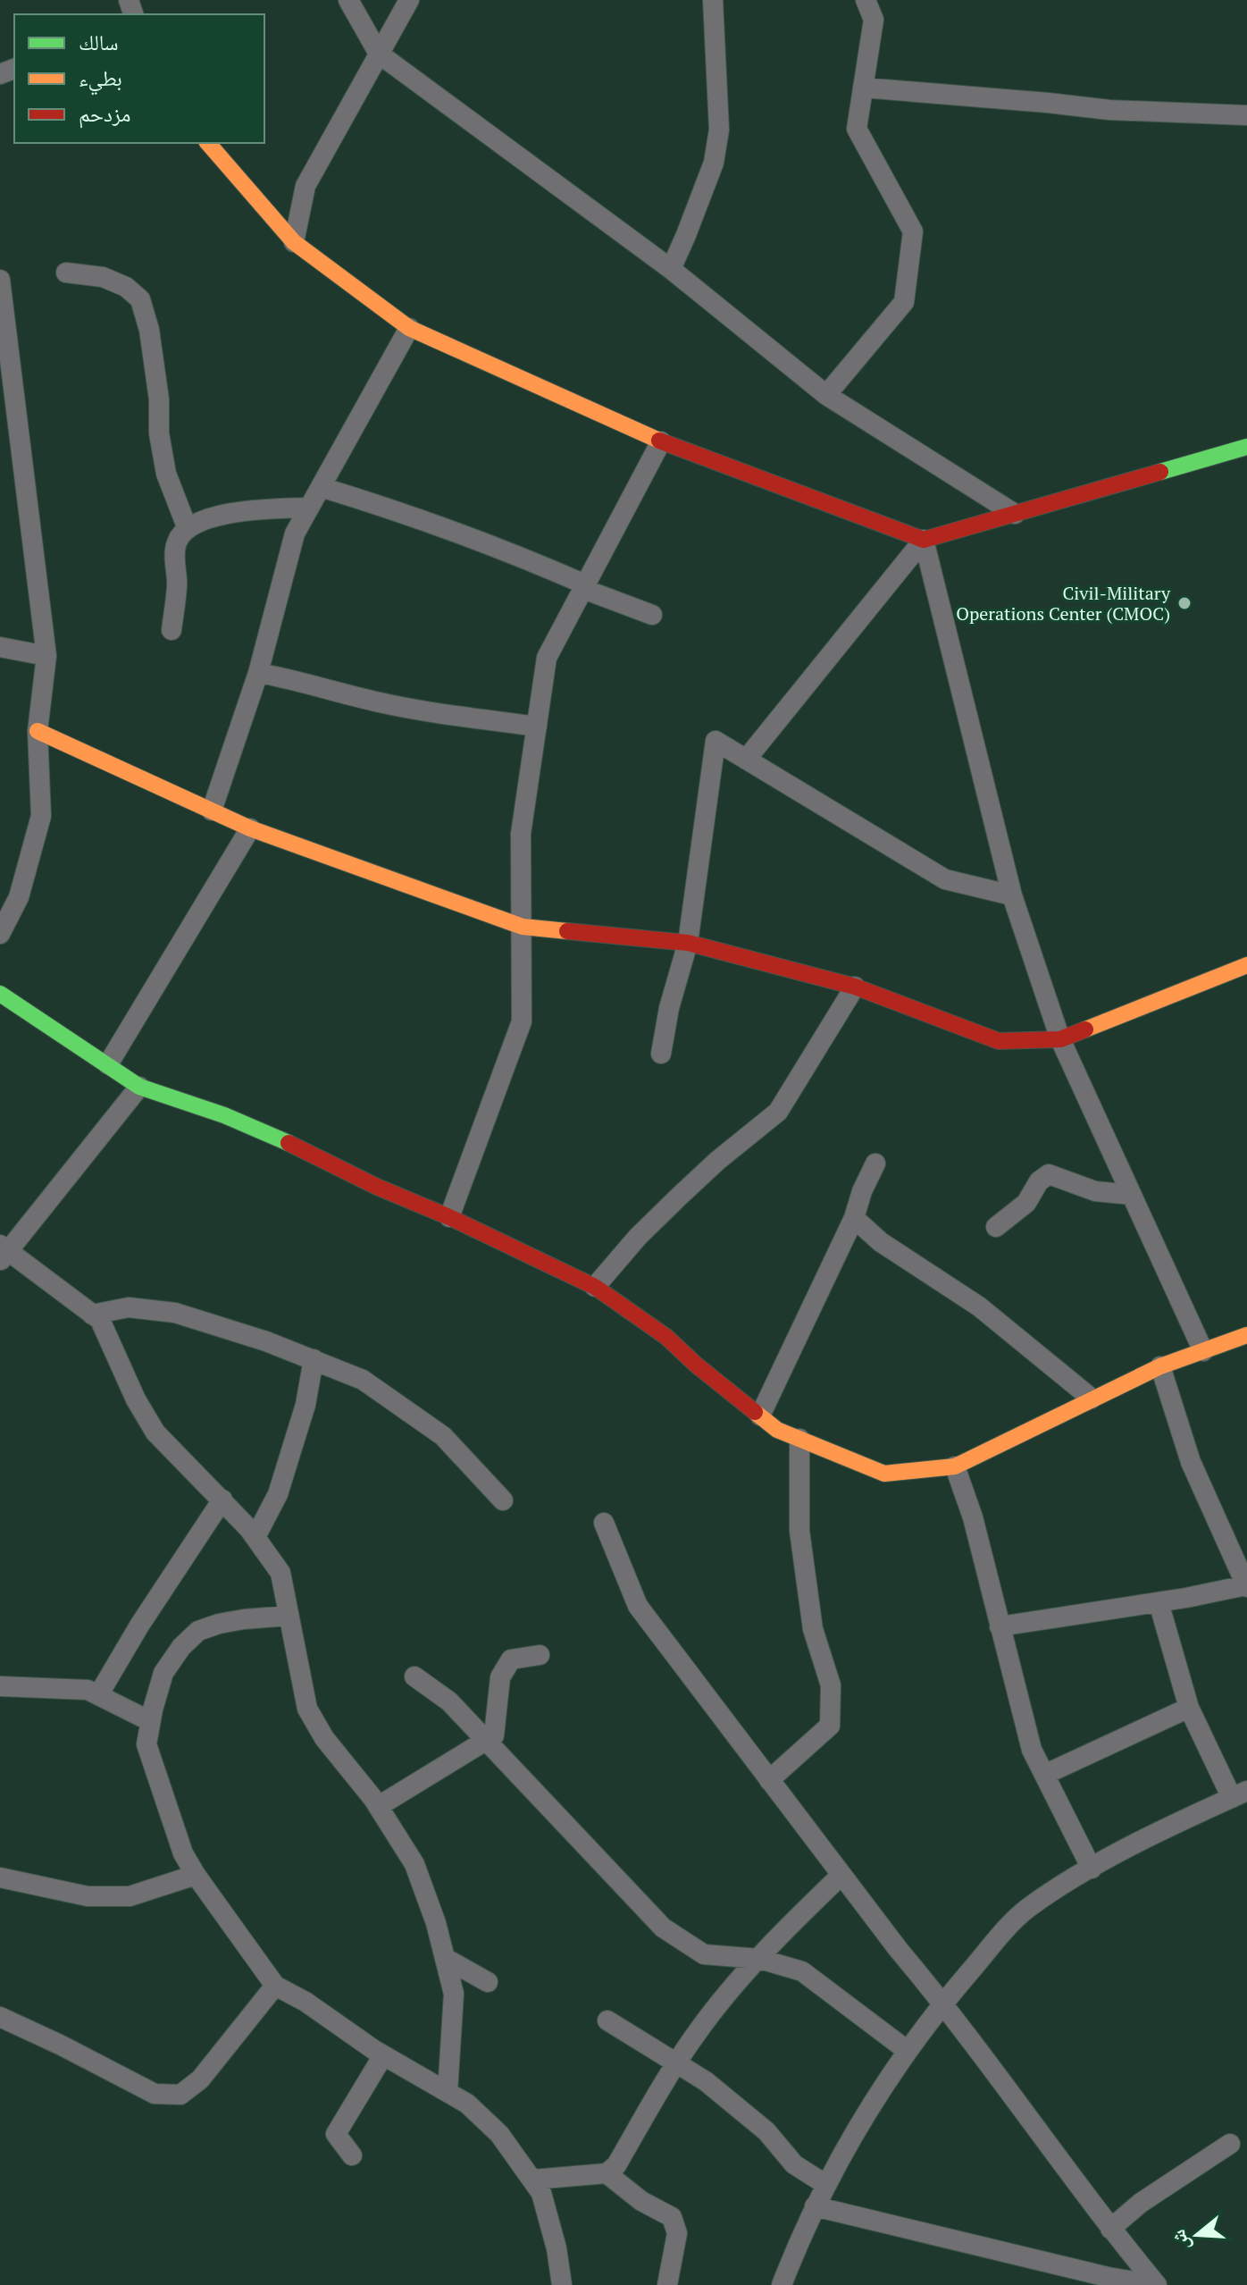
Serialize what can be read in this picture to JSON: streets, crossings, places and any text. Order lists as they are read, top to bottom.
{
  "places": ["Civil-Military Operations Center (CMOC)"],
  "legend": ["سالك", "بطيء", "مزدحم"],
  "north": "left"
}
